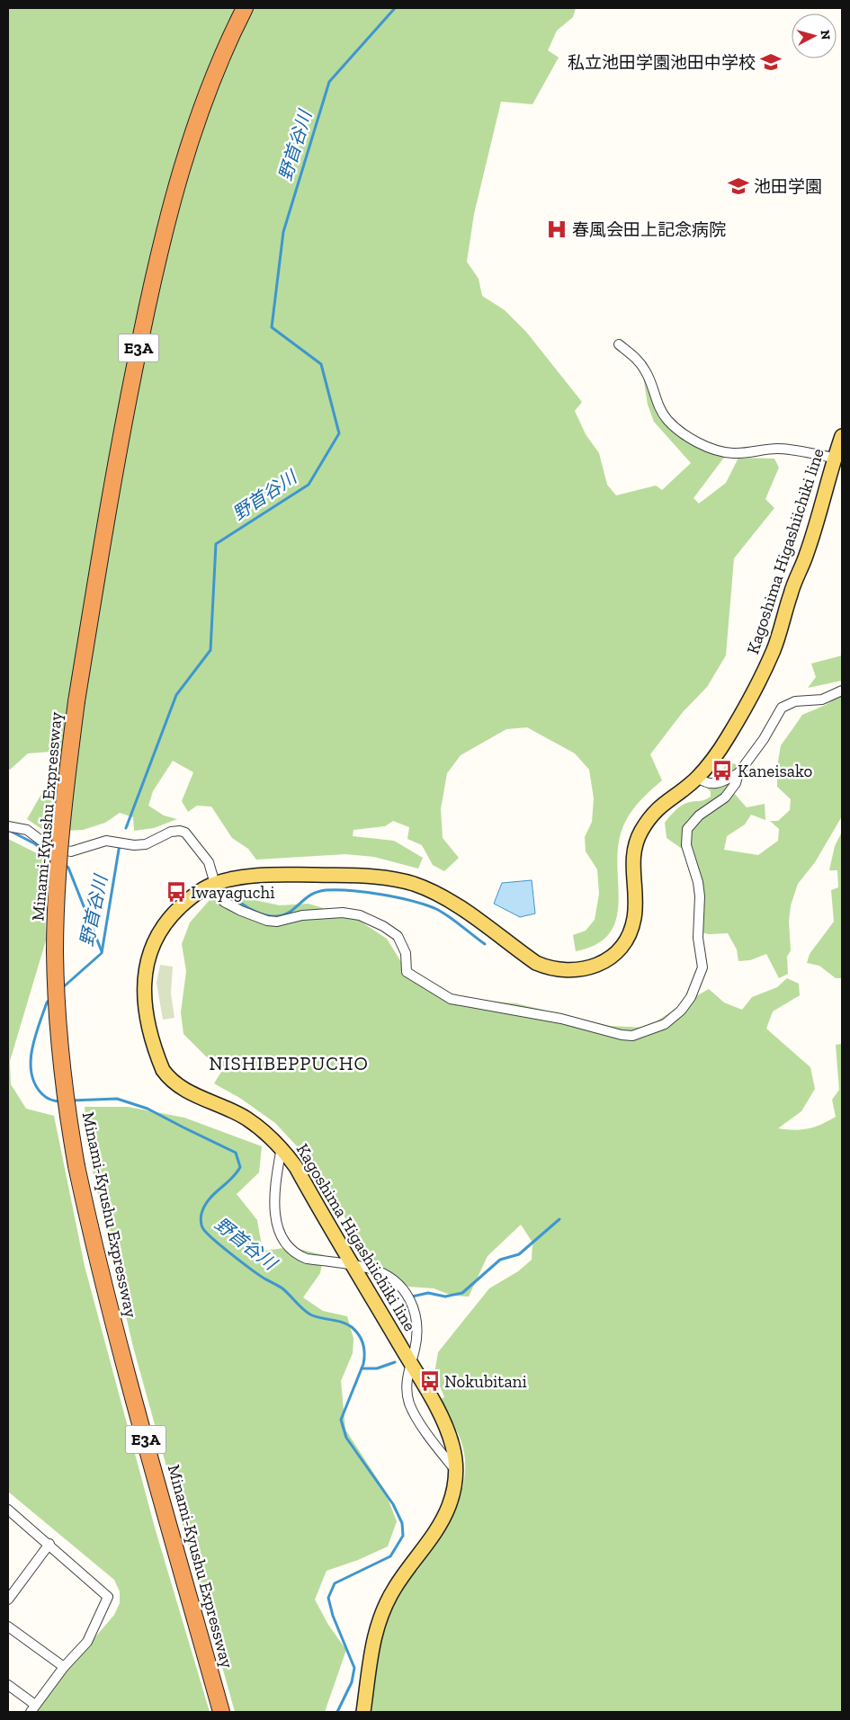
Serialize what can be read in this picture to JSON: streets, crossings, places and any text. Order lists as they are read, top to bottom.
{
  "streets": {
    "highway": ["E3A", "Minami-Kyushu Expressway"],
    "main road": ["Kagoshima Higashiichiki line"]
  },
  "districts": ["NISHIBEPPUCHO"],
  "water": ["野首谷川"],
  "places": {
    "school or university": ["私立池田学園池田中学校", "池田学園"],
    "hospital": ["春風会田上記念病院"],
    "bus stop": ["Kaneisako", "Iwayaguchi", "Nokubitani"]
  },
  "north": "right"
}
